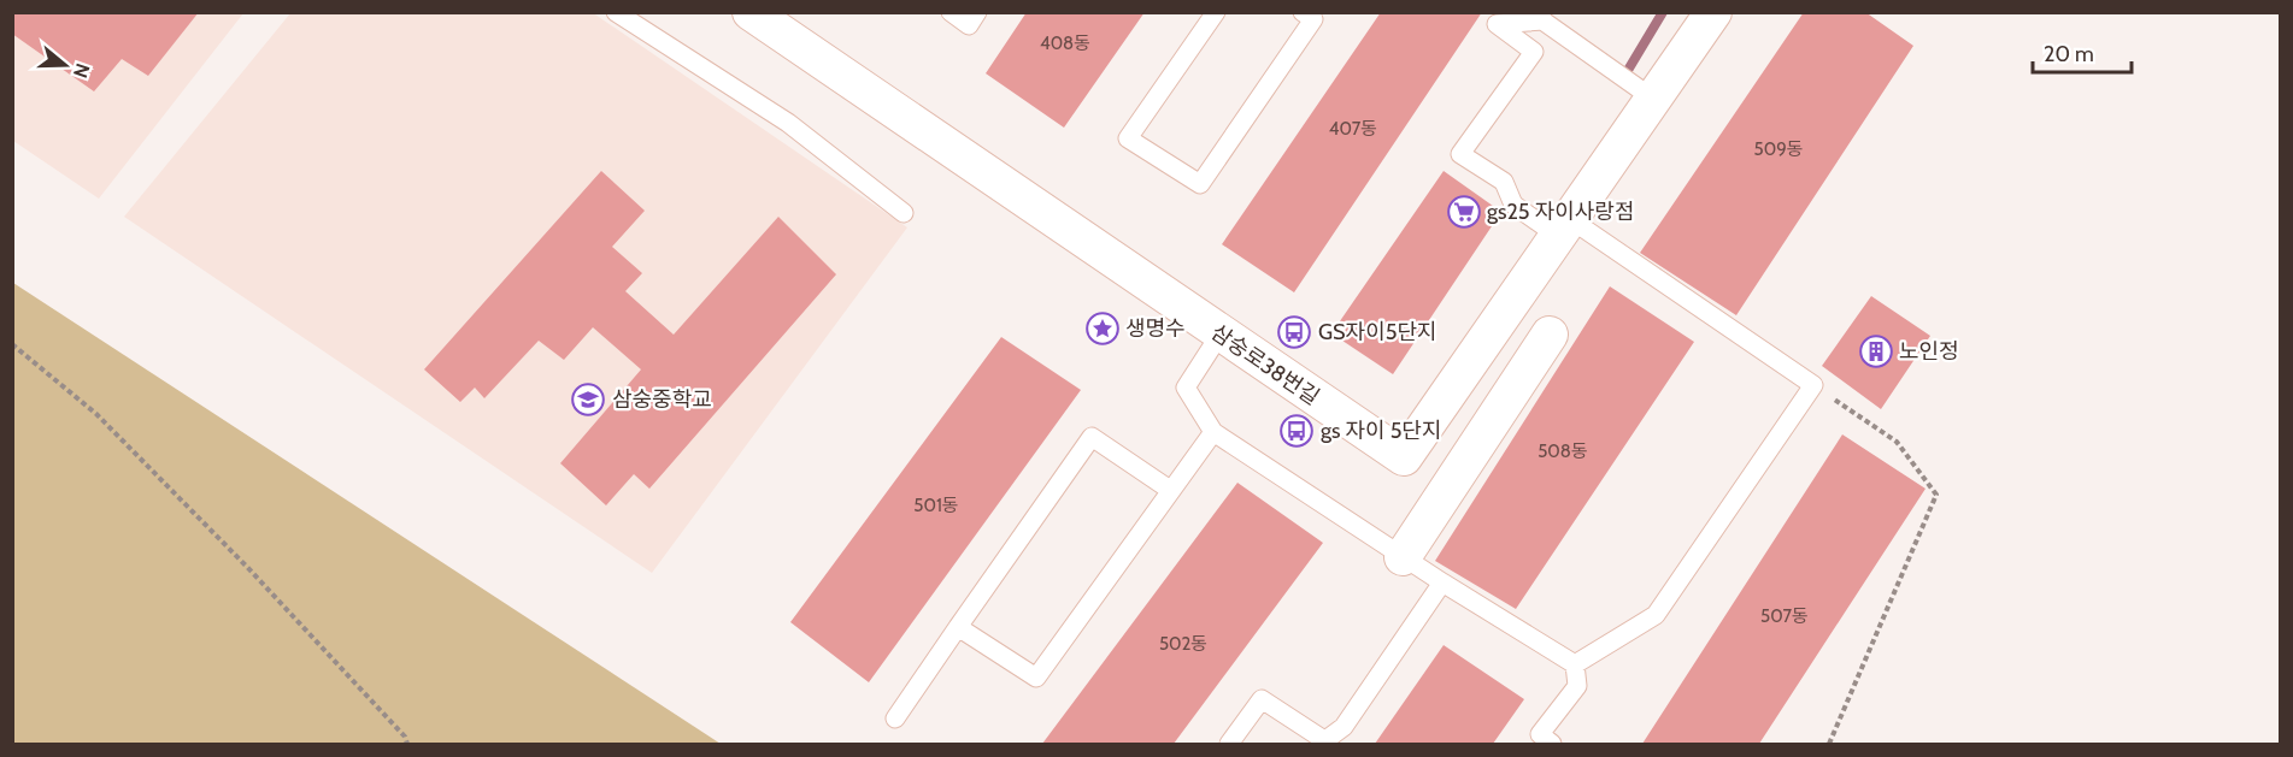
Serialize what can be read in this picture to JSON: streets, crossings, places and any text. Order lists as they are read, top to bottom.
{
  "streets": {
    "street": ["삼숭로38번길"]
  },
  "places": {
    "supermarket": ["gs25 자이사랑점"],
    "place": ["생명수"],
    "bus stop": ["GS자이5단지", "gs 자이 5단지"],
    "building": ["노인정"],
    "school or university": ["삼숭중학교"]
  },
  "house_numbers": [
    "408동",
    "407동",
    "509동",
    "508동",
    "501동",
    "507동",
    "502동"
  ],
  "scale_bar": "20 m",
  "north": "right"
}
